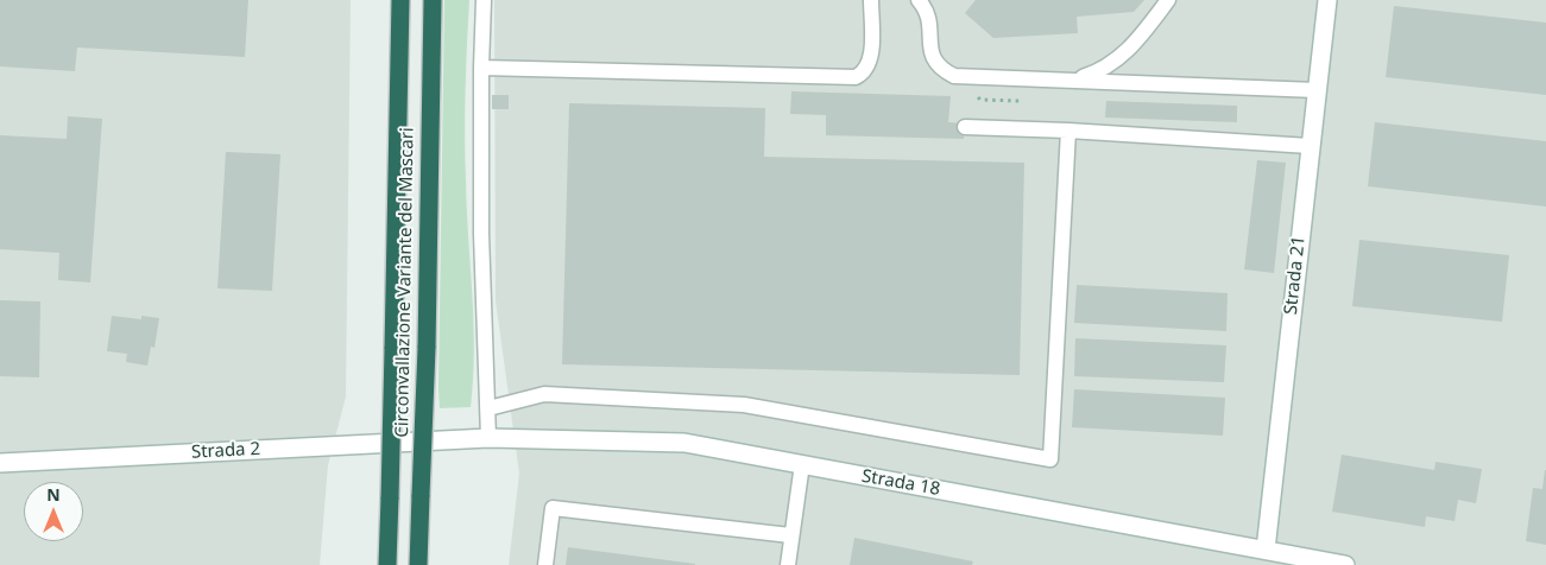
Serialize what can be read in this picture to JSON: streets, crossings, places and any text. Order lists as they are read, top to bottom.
{
  "streets": {
    "highway": ["Circonvallazione Variante del Mascari"],
    "street": ["Strada 21", "Strada 2", "Strada 18"]
  },
  "crossings": [
    ["Strada 21", "Strada 18"],
    ["Strada 2", "Strada 18"]
  ],
  "north": "top"
}
